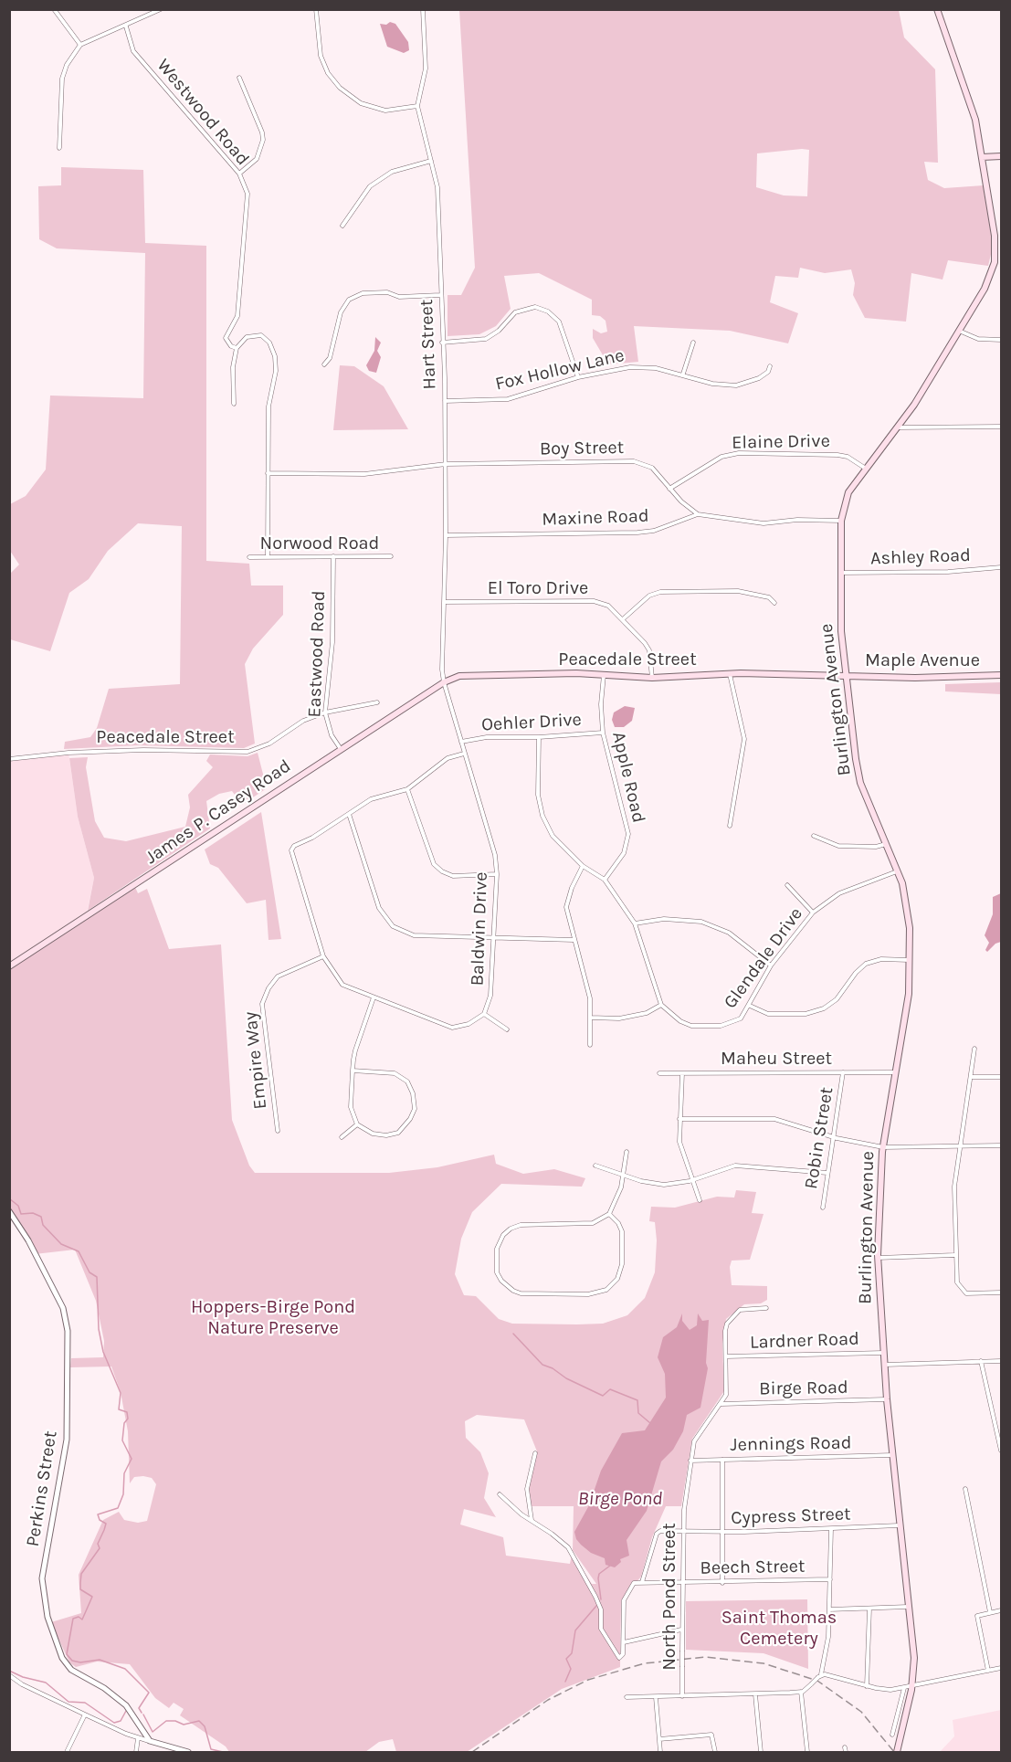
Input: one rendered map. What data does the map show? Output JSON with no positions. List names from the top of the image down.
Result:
{
  "streets": {
    "main road": [
      "Peacedale Street",
      "Maple Avenue",
      "Burlington Avenue",
      "James P. Casey Road"
    ],
    "street": [
      "Westwood Road",
      "Hart Street",
      "Fox Hollow Lane",
      "Elaine Drive",
      "Boy Street",
      "Maxine Road",
      "Norwood Road",
      "Ashley Road",
      "El Toro Drive",
      "Eastwood Road",
      "Oehler Drive",
      "Apple Road",
      "Baldwin Drive",
      "Glendale Drive",
      "Maheu Street",
      "Empire Way",
      "Robin Street",
      "Lardner Road",
      "Birge Road",
      "Jennings Road",
      "Perkins Street",
      "Cypress Street",
      "Beech Street",
      "North Pond Street"
    ]
  },
  "crossings": [
    ["Hart Street", "Fox Hollow Lane"],
    ["Hart Street", "Boy Street"],
    ["Hart Street", "Maxine Road"],
    ["Hart Street", "El Toro Drive"],
    ["Hart Street", "Peacedale Street"],
    ["Hart Street", "James P. Casey Road"],
    ["Hart Street", "Baldwin Drive"],
    ["Elaine Drive", "Boy Street"],
    ["Elaine Drive", "Burlington Avenue"],
    ["Boy Street", "Maxine Road"],
    ["Maxine Road", "Burlington Avenue"],
    ["Norwood Road", "Eastwood Road"],
    ["Ashley Road", "Burlington Avenue"],
    ["El Toro Drive", "Peacedale Street"],
    ["Eastwood Road", "Peacedale Street"],
    ["Eastwood Road", "James P. Casey Road"],
    ["Peacedale Street", "Maple Avenue"],
    ["Peacedale Street", "Burlington Avenue"],
    ["Peacedale Street", "Apple Road"],
    ["Peacedale Street", "James P. Casey Road"],
    ["Peacedale Street", "Baldwin Drive"],
    ["Maple Avenue", "Burlington Avenue"],
    ["Burlington Avenue", "Glendale Drive"],
    ["Burlington Avenue", "Maheu Street"],
    ["Burlington Avenue", "Lardner Road"],
    ["Burlington Avenue", "Birge Road"],
    ["Burlington Avenue", "Jennings Road"],
    ["Burlington Avenue", "Cypress Street"],
    ["Oehler Drive", "Apple Road"],
    ["Oehler Drive", "Baldwin Drive"],
    ["James P. Casey Road", "Baldwin Drive"],
    ["Maheu Street", "Robin Street"],
    ["Lardner Road", "North Pond Street"],
    ["Birge Road", "North Pond Street"],
    ["Jennings Road", "North Pond Street"],
    ["Cypress Street", "Beech Street"],
    ["Cypress Street", "North Pond Street"],
    ["Beech Street", "North Pond Street"]
  ],
  "water": ["Birge Pond"],
  "parks": ["Hoppers-Birge Pond Nature Preserve", "Saint Thomas Cemetery"]
}
